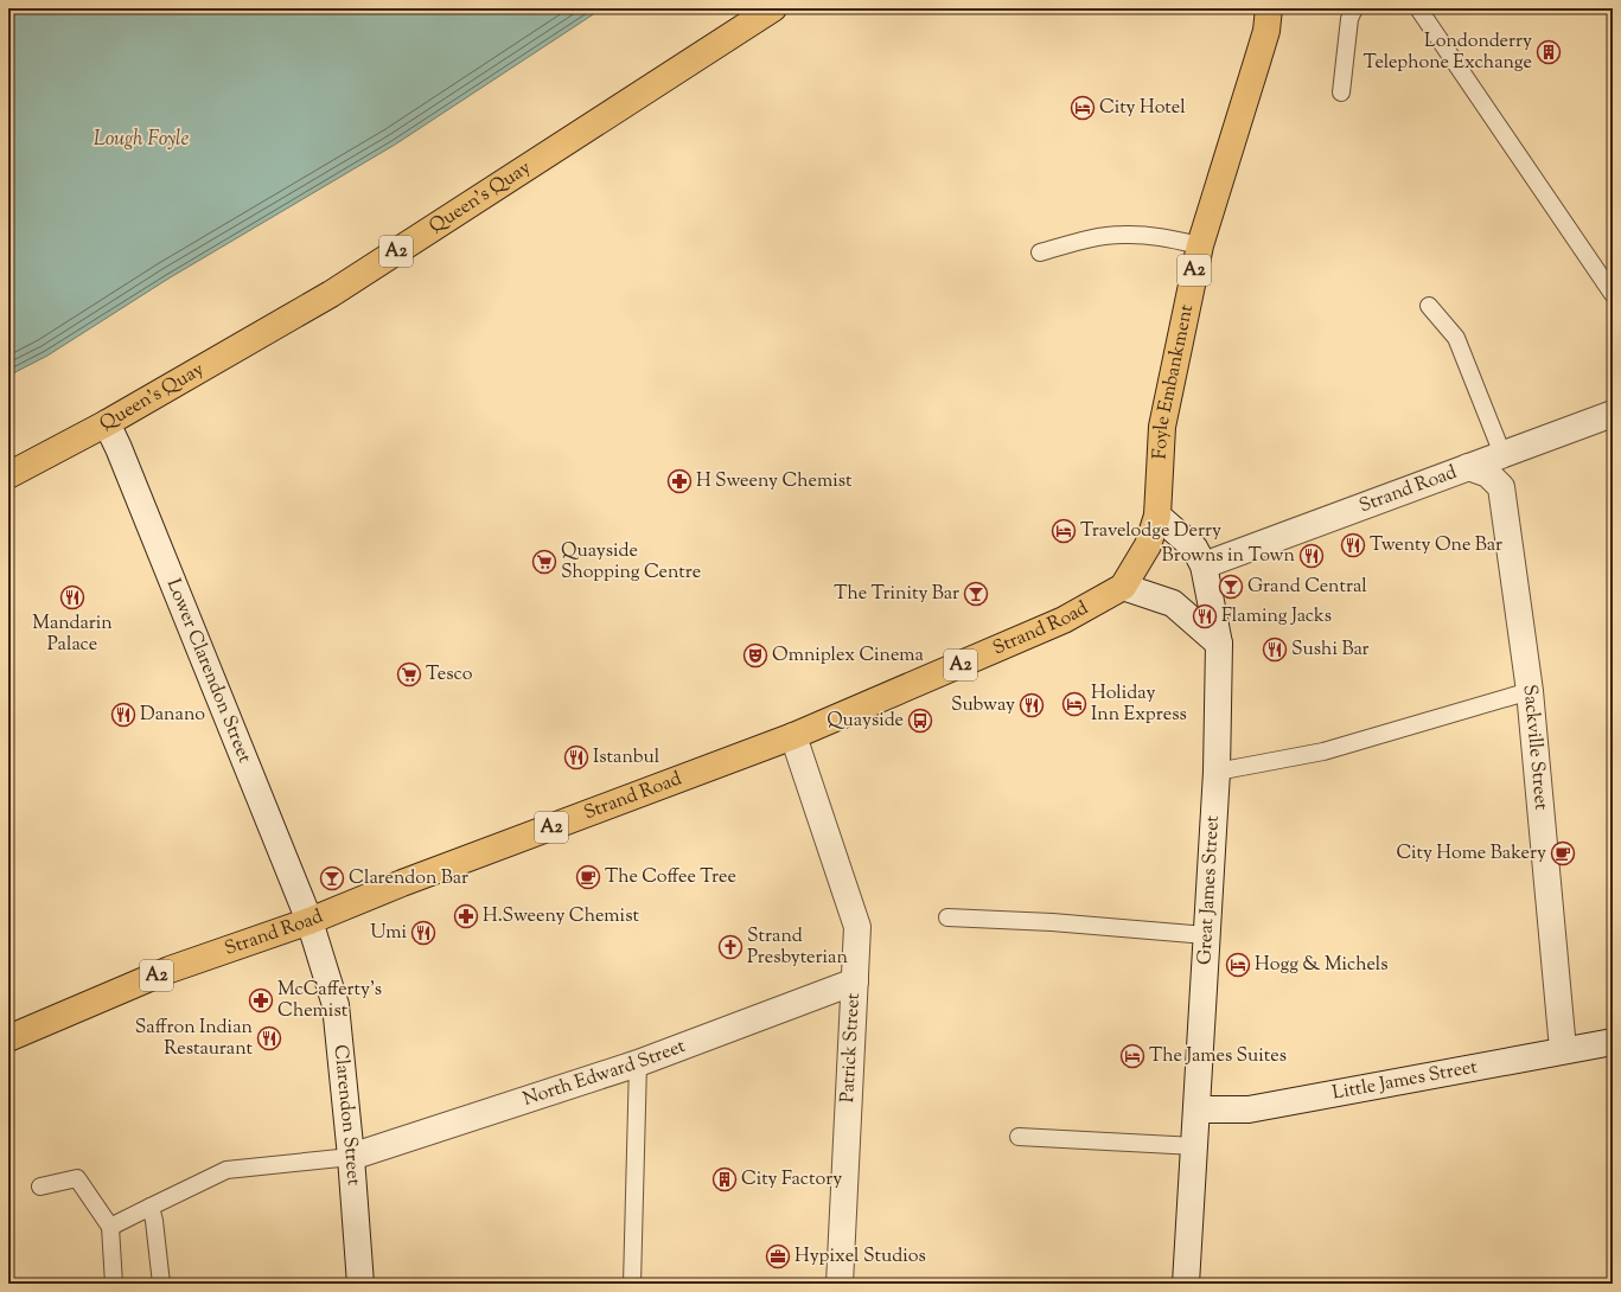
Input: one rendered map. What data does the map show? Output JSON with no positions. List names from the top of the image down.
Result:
{
  "streets": {
    "main road": [
      "Queen's Quay",
      "A2",
      "Foyle Embankment",
      "Strand Road",
      "Lower Clarendon Street",
      "Sackville Street",
      "Great James Street",
      "Patrick Street",
      "North Edward Street",
      "Little James Street",
      "Clarendon Street"
    ]
  },
  "crossings": [
    ["Queen's Quay", "Lower Clarendon Street"],
    ["Foyle Embankment", "Strand Road"],
    ["Foyle Embankment", "Great James Street"],
    ["Strand Road", "Lower Clarendon Street"],
    ["Strand Road", "Sackville Street"],
    ["Strand Road", "Great James Street"],
    ["Strand Road", "Patrick Street"],
    ["Strand Road", "Clarendon Street"],
    ["Lower Clarendon Street", "Clarendon Street"],
    ["Sackville Street", "Little James Street"],
    ["Great James Street", "Little James Street"],
    ["Patrick Street", "North Edward Street"],
    ["North Edward Street", "Clarendon Street"]
  ],
  "water": ["Lough Foyle"],
  "places": {
    "building": ["Londonderry Telephone Exchange", "City Factory"],
    "hotel": [
      "City Hotel",
      "Travelodge Derry",
      "Holiday Inn Express",
      "Hogg & Michels",
      "The James Suites"
    ],
    "pharmacy": ["H Sweeny Chemist", "H.Sweeny Chemist", "McCafferty's Chemist"],
    "restaurant": [
      "Twenty One Bar",
      "Browns in Town",
      "Mandarin Palace",
      "Flaming Jacks",
      "Sushi Bar",
      "Subway",
      "Danano",
      "Istanbul",
      "Umi",
      "Saffron Indian Restaurant"
    ],
    "supermarket": ["Quayside Shopping Centre", "Tesco"],
    "bar": ["Grand Central", "The Trinity Bar", "Clarendon Bar"],
    "theatre": ["Omniplex Cinema"],
    "bus stop": ["Quayside"],
    "cafe": ["City Home Bakery", "The Coffee Tree"],
    "church": ["Strand Presbyterian"],
    "office": ["Hypixel Studios"]
  }
}
